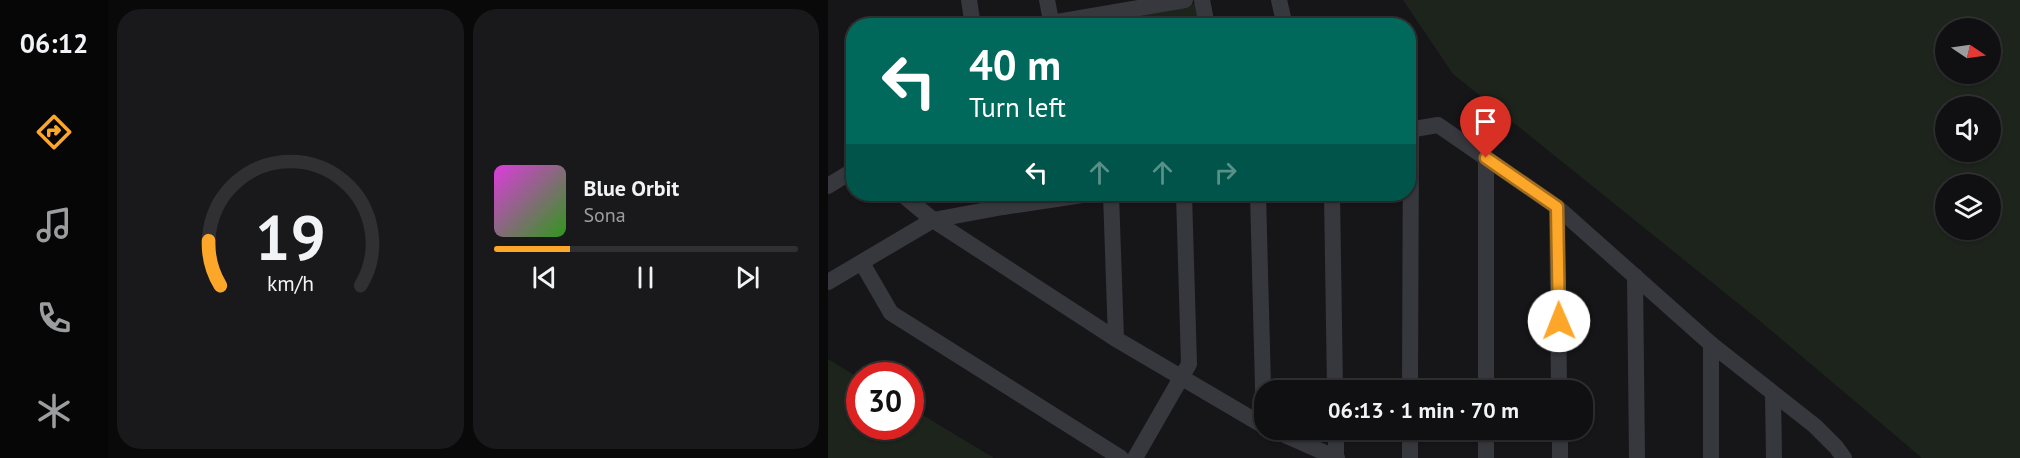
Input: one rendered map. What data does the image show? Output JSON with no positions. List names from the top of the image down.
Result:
{
  "north": "right",
  "page": {
    "tabs": "06:12",
    "turn": ["40 m", "Turn left"],
    "song": ["Blue Orbit", "Sona"],
    "limit": "30",
    "trip": "06:13 · 1 min · 70 m",
    "gauge": ["19", "km/h"]
  }
}
